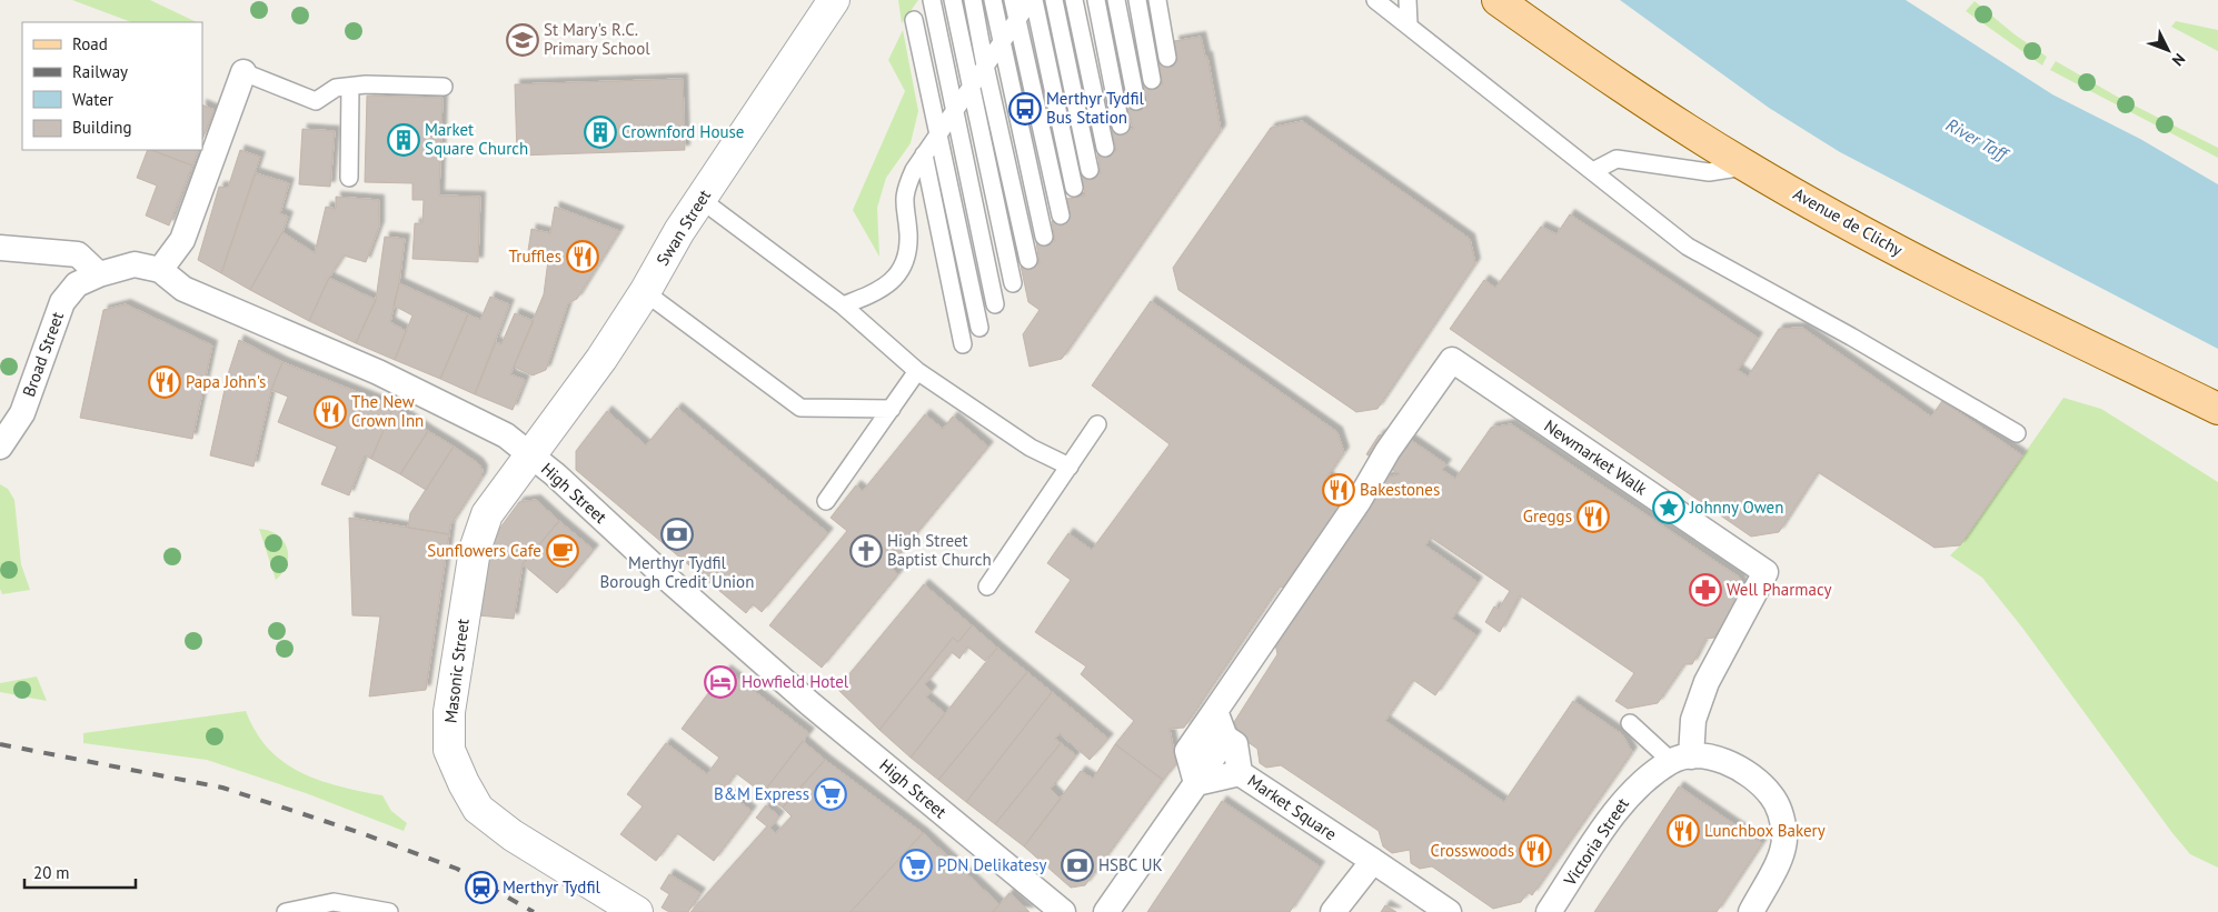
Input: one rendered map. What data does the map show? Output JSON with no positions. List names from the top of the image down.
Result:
{
  "streets": {
    "main road": ["Avenue de Clichy"],
    "street": [
      "Swan Street",
      "Broad Street",
      "Newmarket Walk",
      "High Street",
      "Masonic Street",
      "Market Square",
      "Victoria Street"
    ]
  },
  "crossings": [
    ["Swan Street", "High Street"],
    ["Swan Street", "Masonic Street"],
    ["Broad Street", "High Street"],
    ["Newmarket Walk", "Victoria Street"],
    ["High Street", "Masonic Street"]
  ],
  "water": ["River Taff"],
  "places": {
    "school or university": ["St Mary's R.C. Primary School"],
    "bus stop": ["Merthyr Tydfil Bus Station"],
    "building": ["Crownford House", "Market Square Church"],
    "restaurant": [
      "Truffles",
      "Papa John's",
      "The New Crown Inn",
      "Bakestones",
      "Greggs",
      "Lunchbox Bakery",
      "Crosswoods"
    ],
    "place": ["Johnny Owen"],
    "bank": ["Merthyr Tydfil Borough Credit Union", "HSBC UK"],
    "cafe": ["Sunflowers Cafe"],
    "church": ["High Street Baptist Church"],
    "pharmacy": ["Well Pharmacy"],
    "hotel": ["Howfield Hotel"],
    "supermarket": ["B&M Express", "PDN Delikatesy"],
    "station": ["Merthyr Tydfil"]
  },
  "legend": [
    "Road",
    "Railway",
    "Water",
    "Building"
  ],
  "scale_bar": "20 m",
  "north": "bottom right"
}
